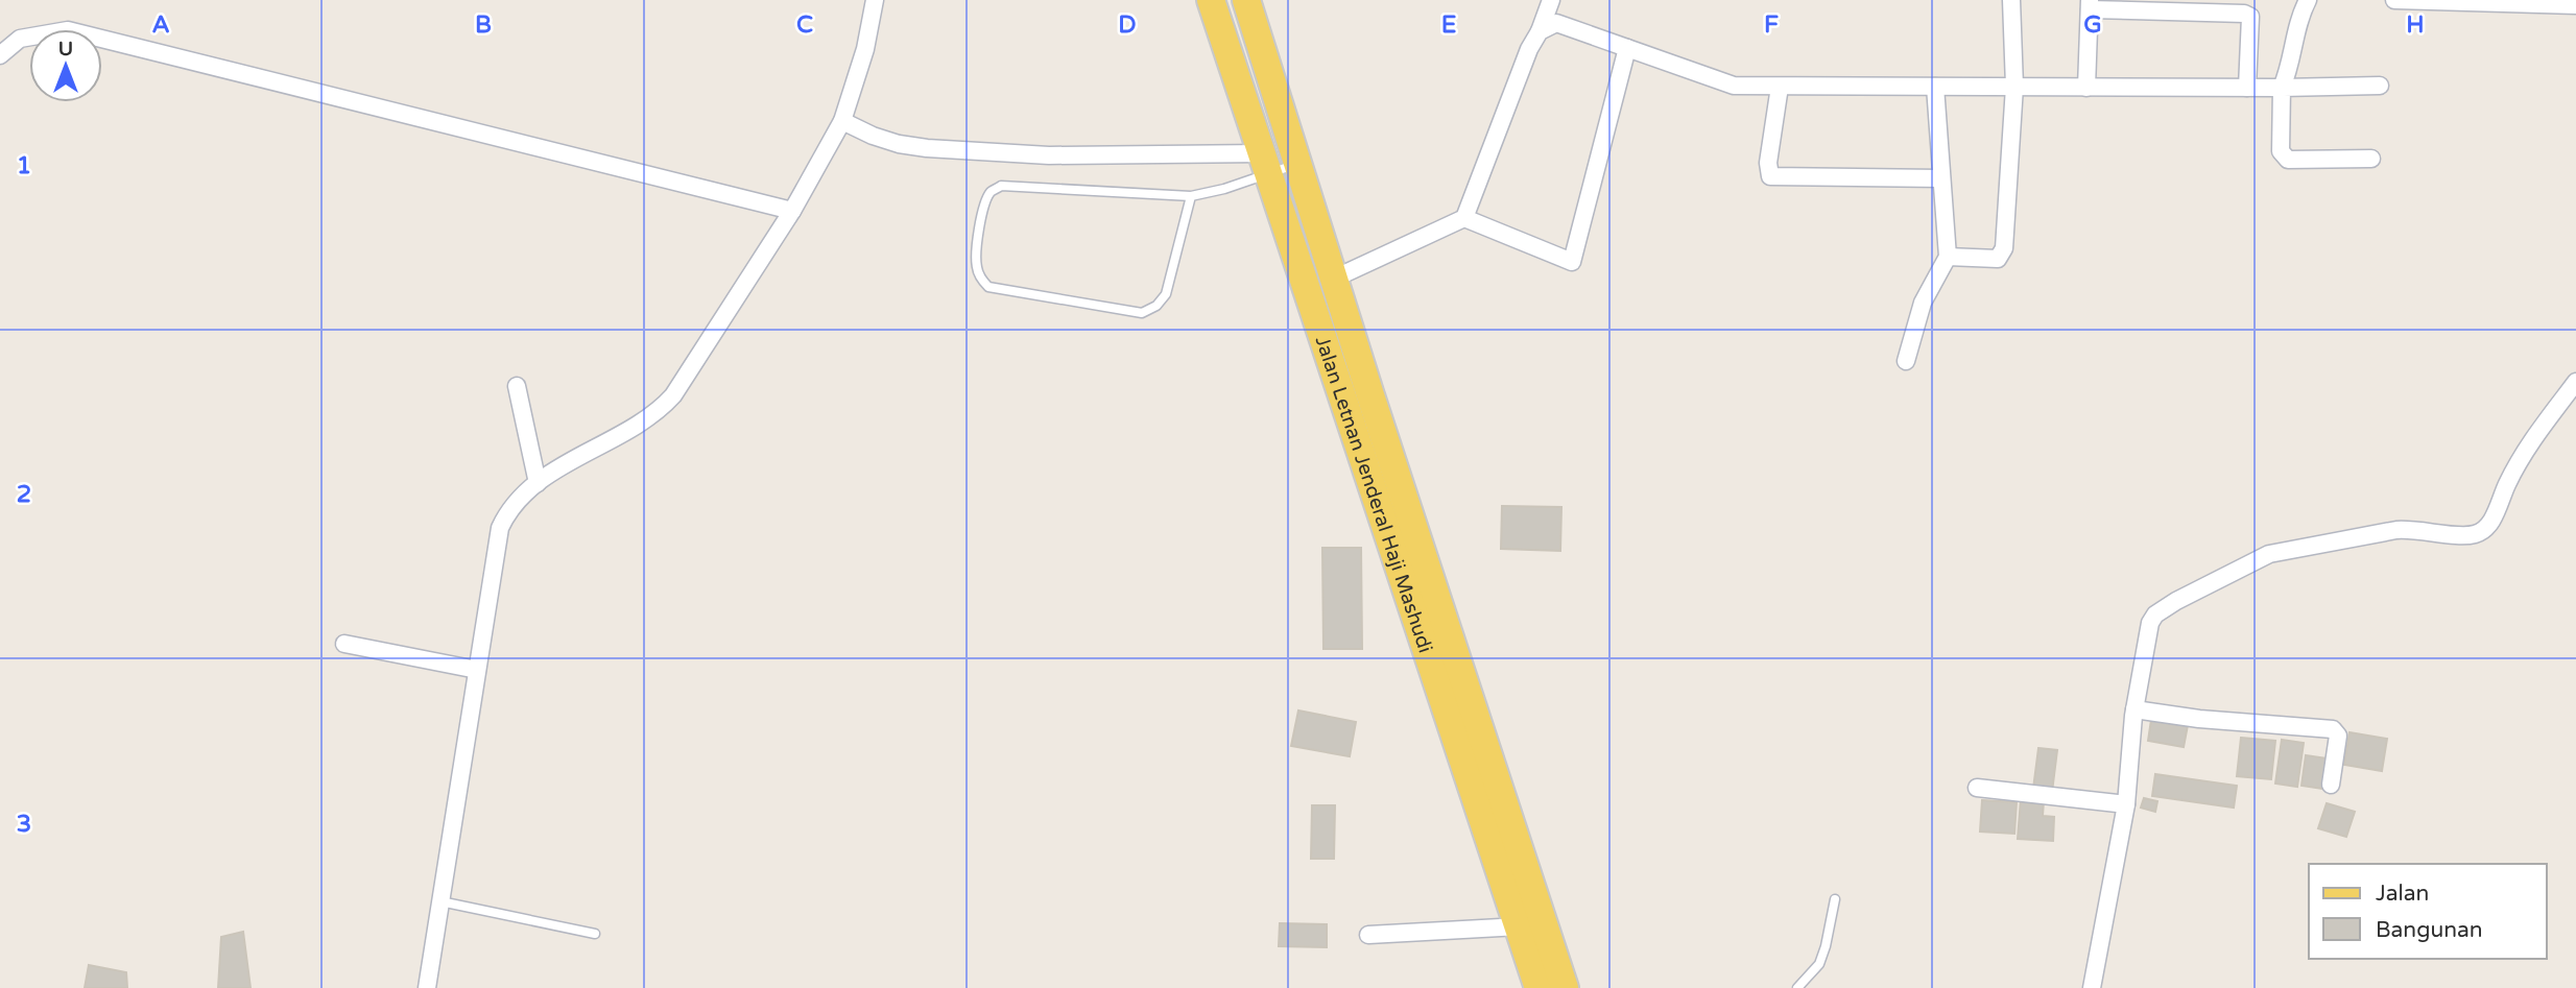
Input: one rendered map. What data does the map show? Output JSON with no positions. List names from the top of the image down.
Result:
{
  "streets": {
    "main road": ["Jalan Letnan Jenderal Haji Mashudi"]
  },
  "legend": ["Jalan", "Bangunan"],
  "north": "top",
  "grid": {
    "columns": [
      "A",
      "B",
      "C",
      "D",
      "E",
      "F",
      "G",
      "H"
    ],
    "rows": ["1", "2", "3"]
  }
}
